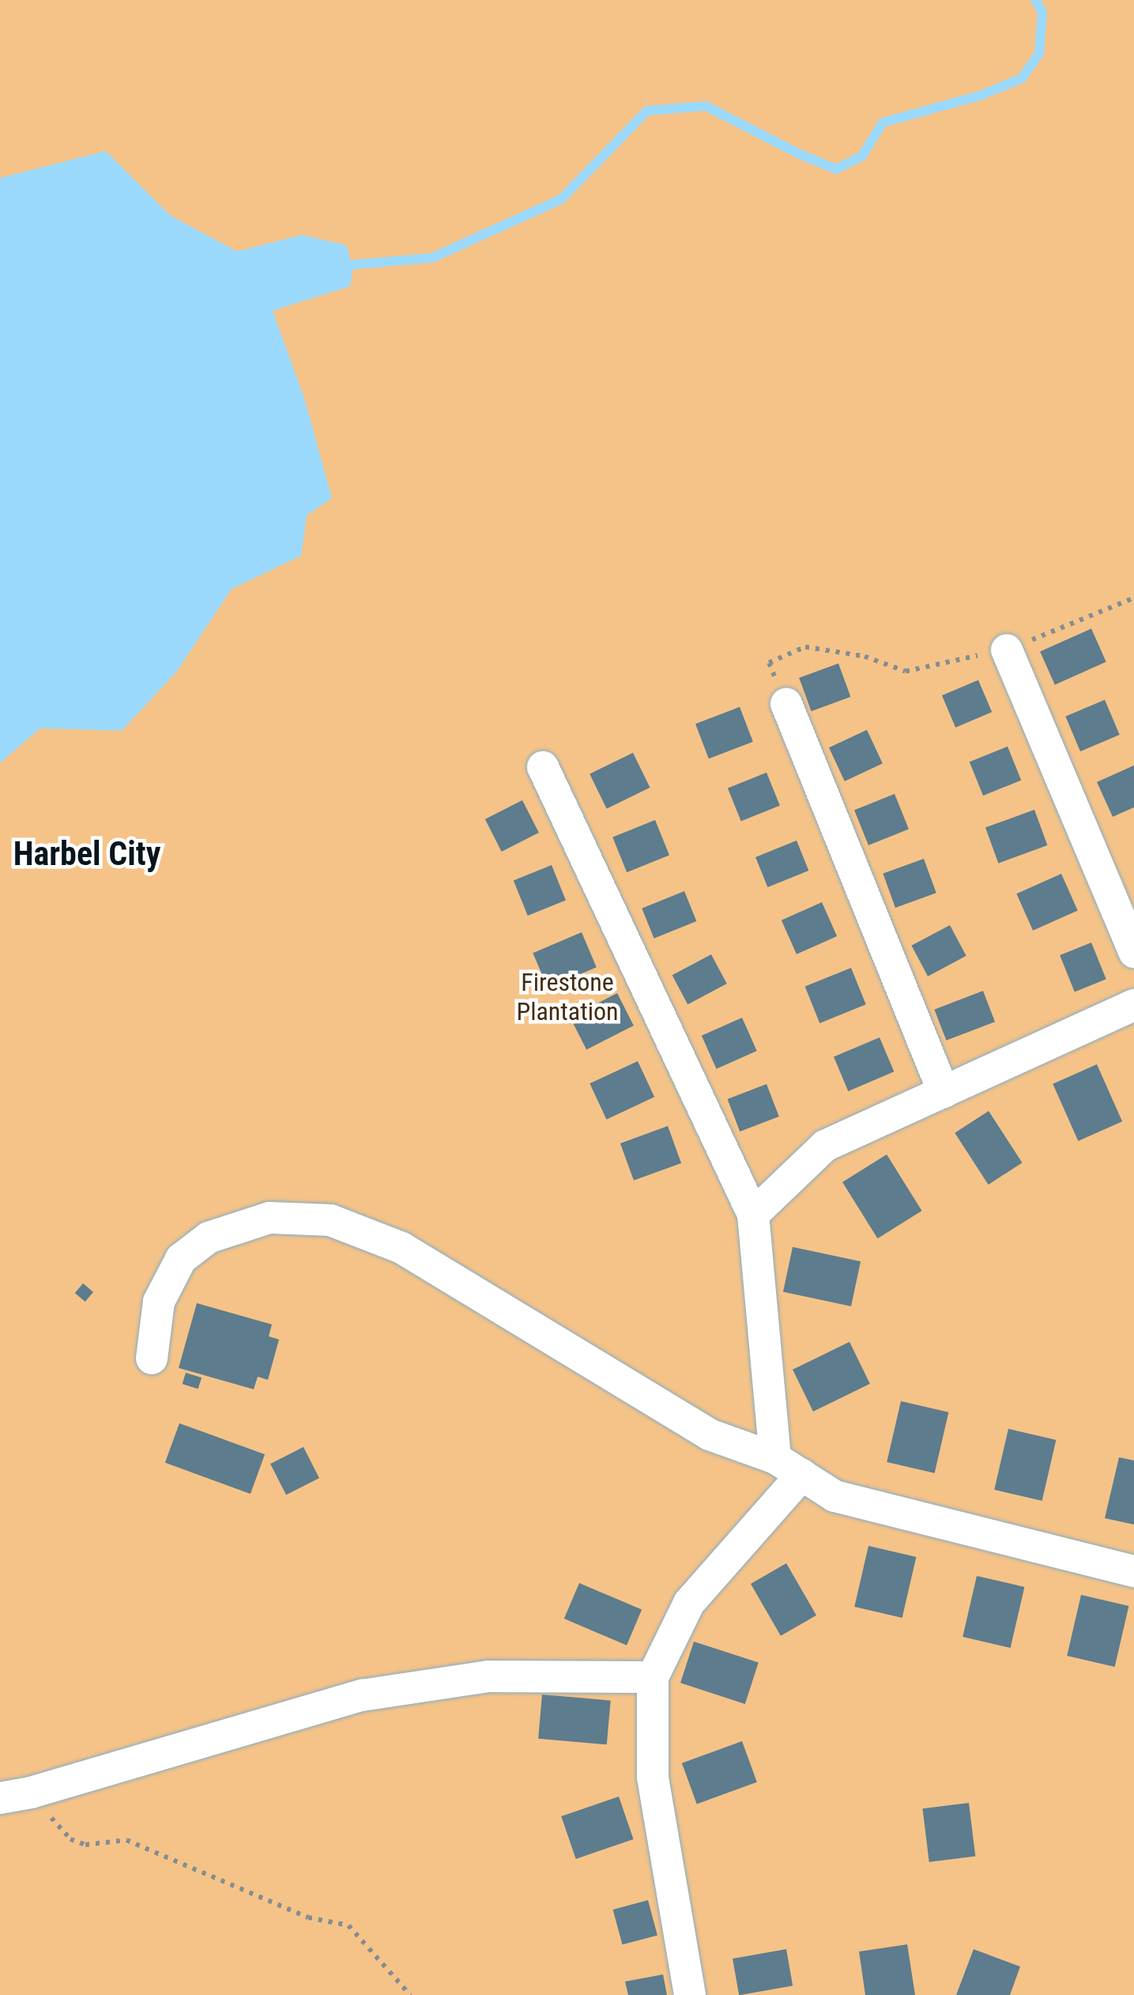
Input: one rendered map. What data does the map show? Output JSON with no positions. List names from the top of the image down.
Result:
{
  "districts": ["Harbel City"],
  "parks": ["Firestone Plantation"]
}
